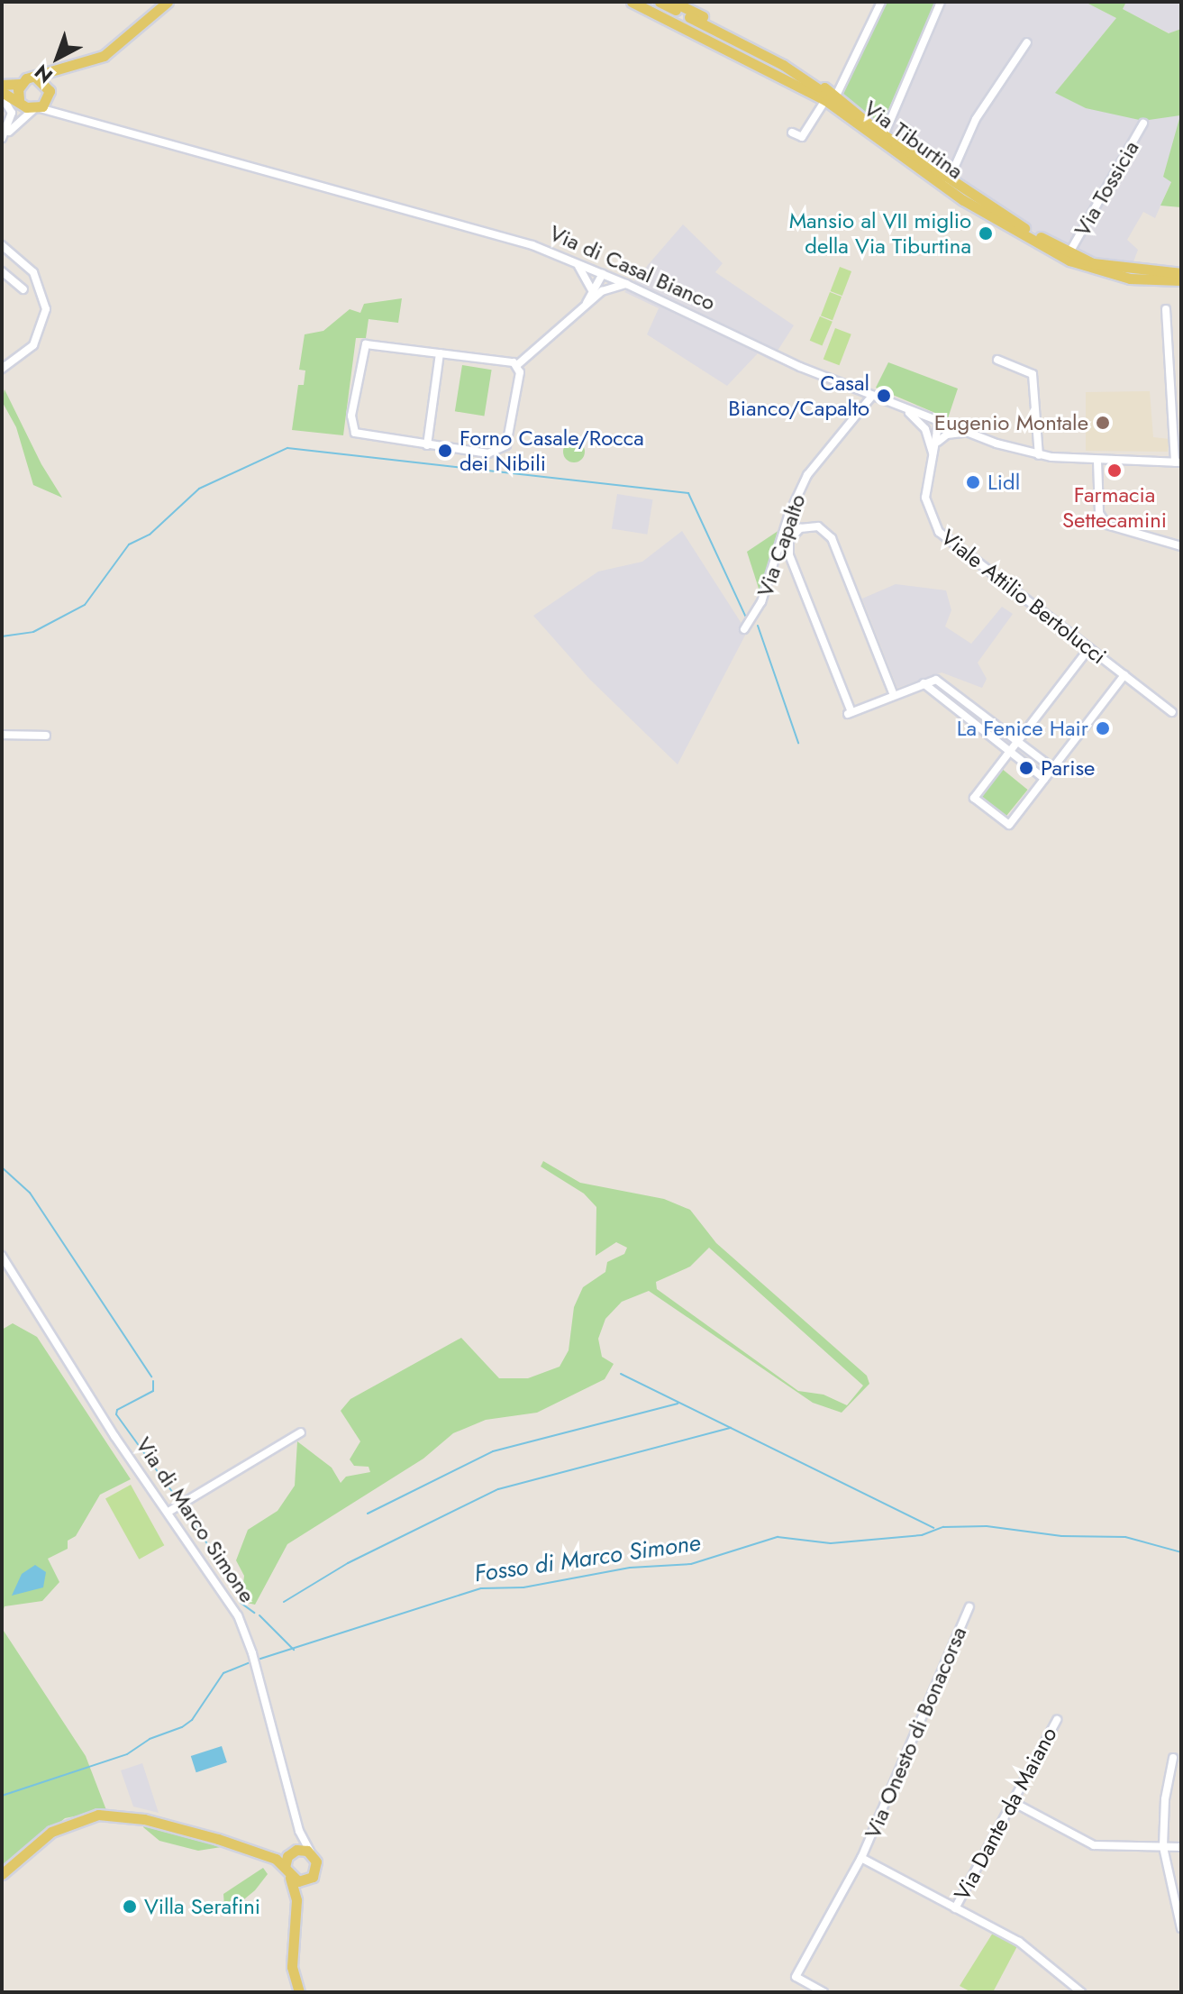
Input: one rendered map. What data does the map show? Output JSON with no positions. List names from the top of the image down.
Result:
{
  "streets": {
    "main road": ["Via Tiburtina"],
    "street": [
      "Via Tossicia",
      "Via di Casal Bianco",
      "Via Capalto",
      "Viale Attilio Bertolucci",
      "Via di Marco Simone",
      "Via Onesto di Bonacorsa",
      "Via Dante da Maiano"
    ]
  },
  "crossings": [
    ["Via Tiburtina", "Via Tossicia"],
    ["Via di Casal Bianco", "Via Capalto"]
  ],
  "water": ["Fosso di Marco Simone"],
  "places": [
    "Mansio al VII miglio della Via Tiburtina",
    "Casal Bianco/Capalto",
    "Eugenio Montale",
    "Forno Casale/Rocca dei Nibili",
    "Farmacia Settecamini",
    "Lidl",
    "La Fenice Hair",
    "Parise",
    "Villa Serafini"
  ],
  "north": "bottom left"
}
